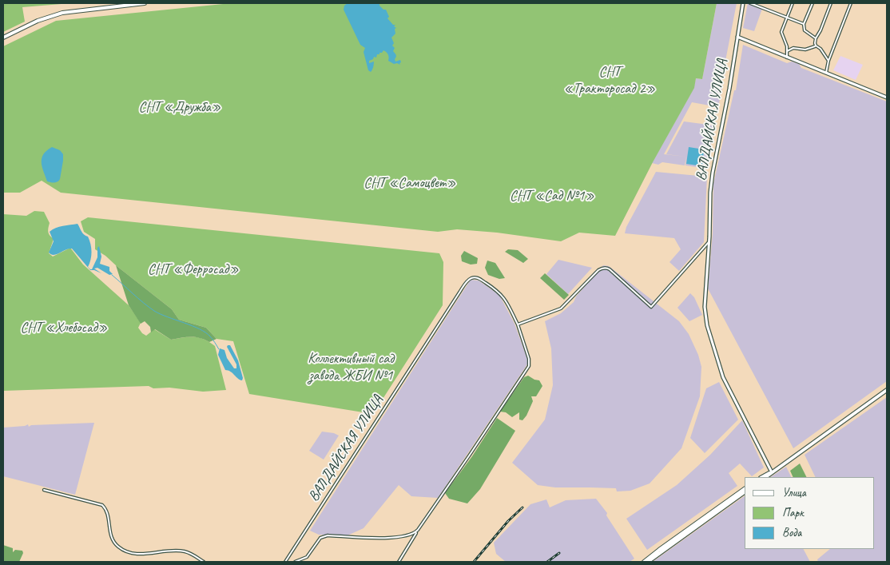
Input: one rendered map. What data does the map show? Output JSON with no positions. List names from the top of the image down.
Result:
{
  "streets": {
    "street": ["ВАЛДАЙСКАЯ УЛИЦА"]
  },
  "parks": [
    "СНТ «Тракторосад 2»",
    "СНТ «Дружба»",
    "СНТ «Самоцвет»",
    "СНТ «Сад №1»",
    "СНТ «Ферросад»",
    "СНТ «Хлебосад»",
    "Коллективный сад завода ЖБИ №1"
  ],
  "legend": ["Улица", "Парк", "Вода"]
}
